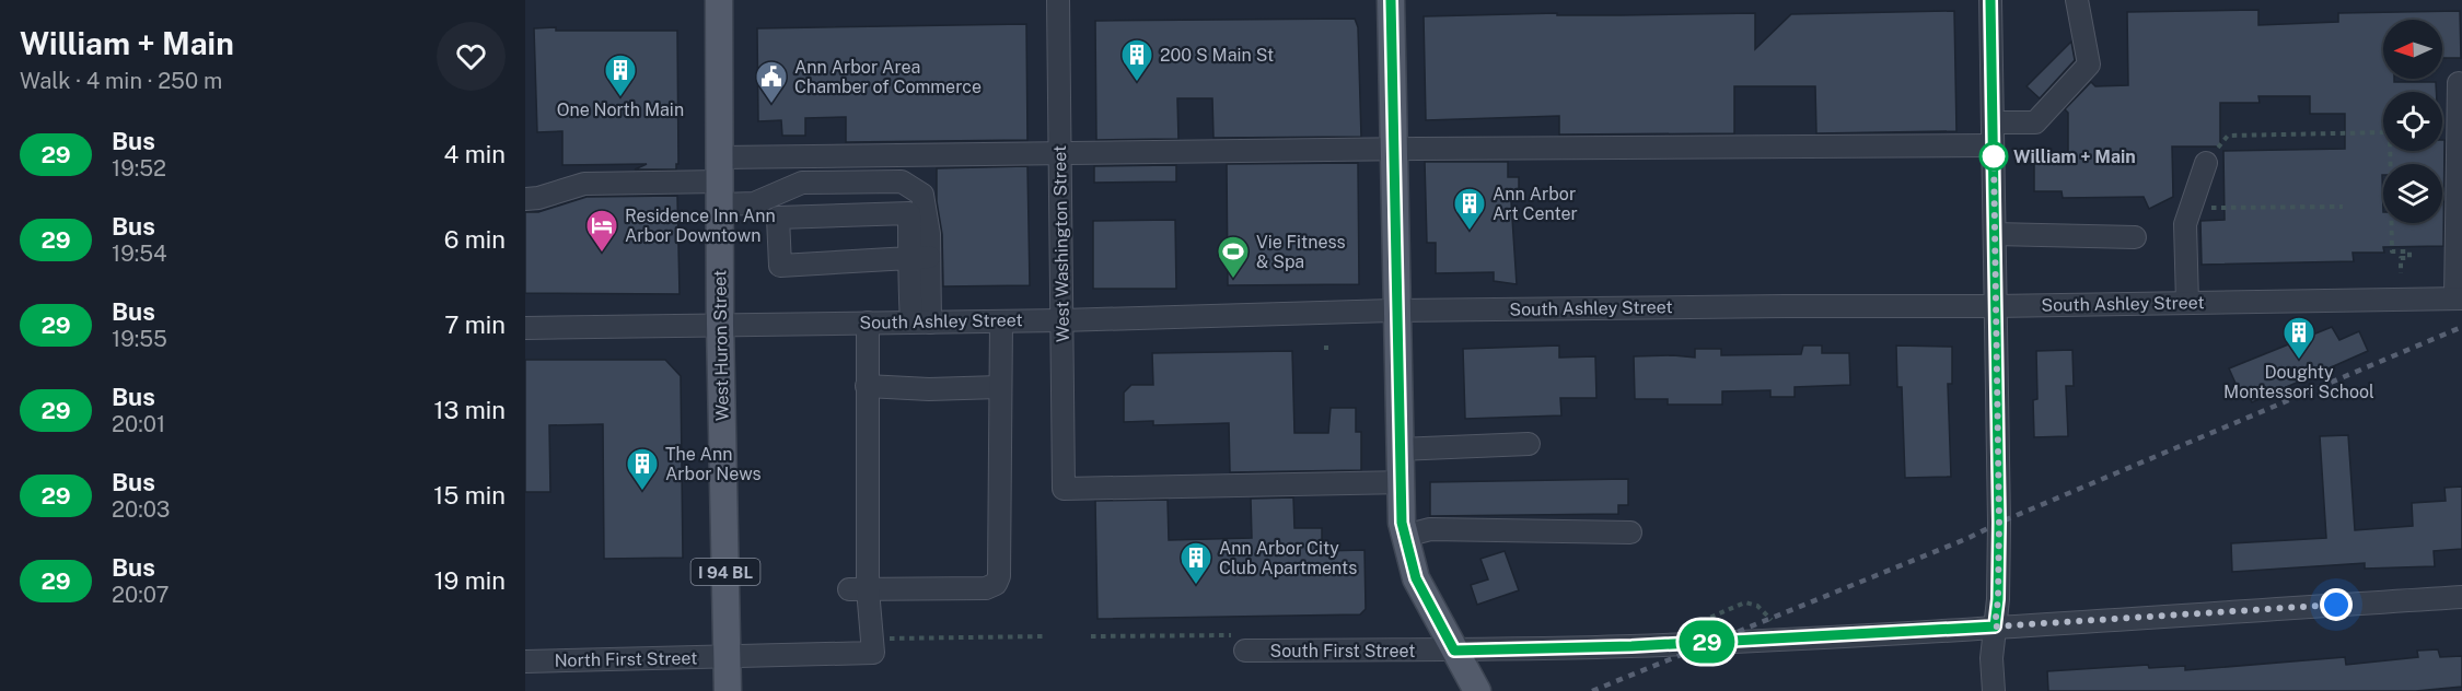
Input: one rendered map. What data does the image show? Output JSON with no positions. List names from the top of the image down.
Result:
{
  "streets": {
    "main road": ["West Huron Street", "I 94 BL"],
    "street": [
      "West Washington Street",
      "South Ashley Street",
      "South First Street",
      "North First Street"
    ]
  },
  "crossings": [
    ["West Washington Street", "South Ashley Street"],
    ["South Ashley Street", "West Huron Street"],
    ["West Huron Street", "North First Street"]
  ],
  "places": {
    "building": [
      "200 S Main St",
      "One North Main",
      "Ann Arbor Art Center",
      "Doughty Montessori School",
      "The Ann Arbor News",
      "Ann Arbor City Club Apartments"
    ],
    "public building": ["Ann Arbor Area Chamber of Commerce"],
    "other": ["William + Main"],
    "hotel": ["Residence Inn Ann Arbor Downtown"],
    "sports": ["Vie Fitness & Spa"]
  },
  "lines": ["bus line 29"],
  "north": "left",
  "page": {
    "heading": ["William + Main", "Walk · 4 min · 250 m"],
    "on_map": "29",
    "list": [
      {
        "mark": "29",
        "name": "Bus",
        "note": "19:52",
        "value": "4 min"
      },
      {
        "mark": "29",
        "name": "Bus",
        "note": "19:54",
        "value": "6 min"
      },
      {
        "mark": "29",
        "name": "Bus",
        "note": "19:55",
        "value": "7 min"
      },
      {
        "mark": "29",
        "name": "Bus",
        "note": "20:01",
        "value": "13 min"
      },
      {
        "mark": "29",
        "name": "Bus",
        "note": "20:03",
        "value": "15 min"
      },
      {
        "mark": "29",
        "name": "Bus",
        "note": "20:07",
        "value": "19 min"
      }
    ]
  }
}
